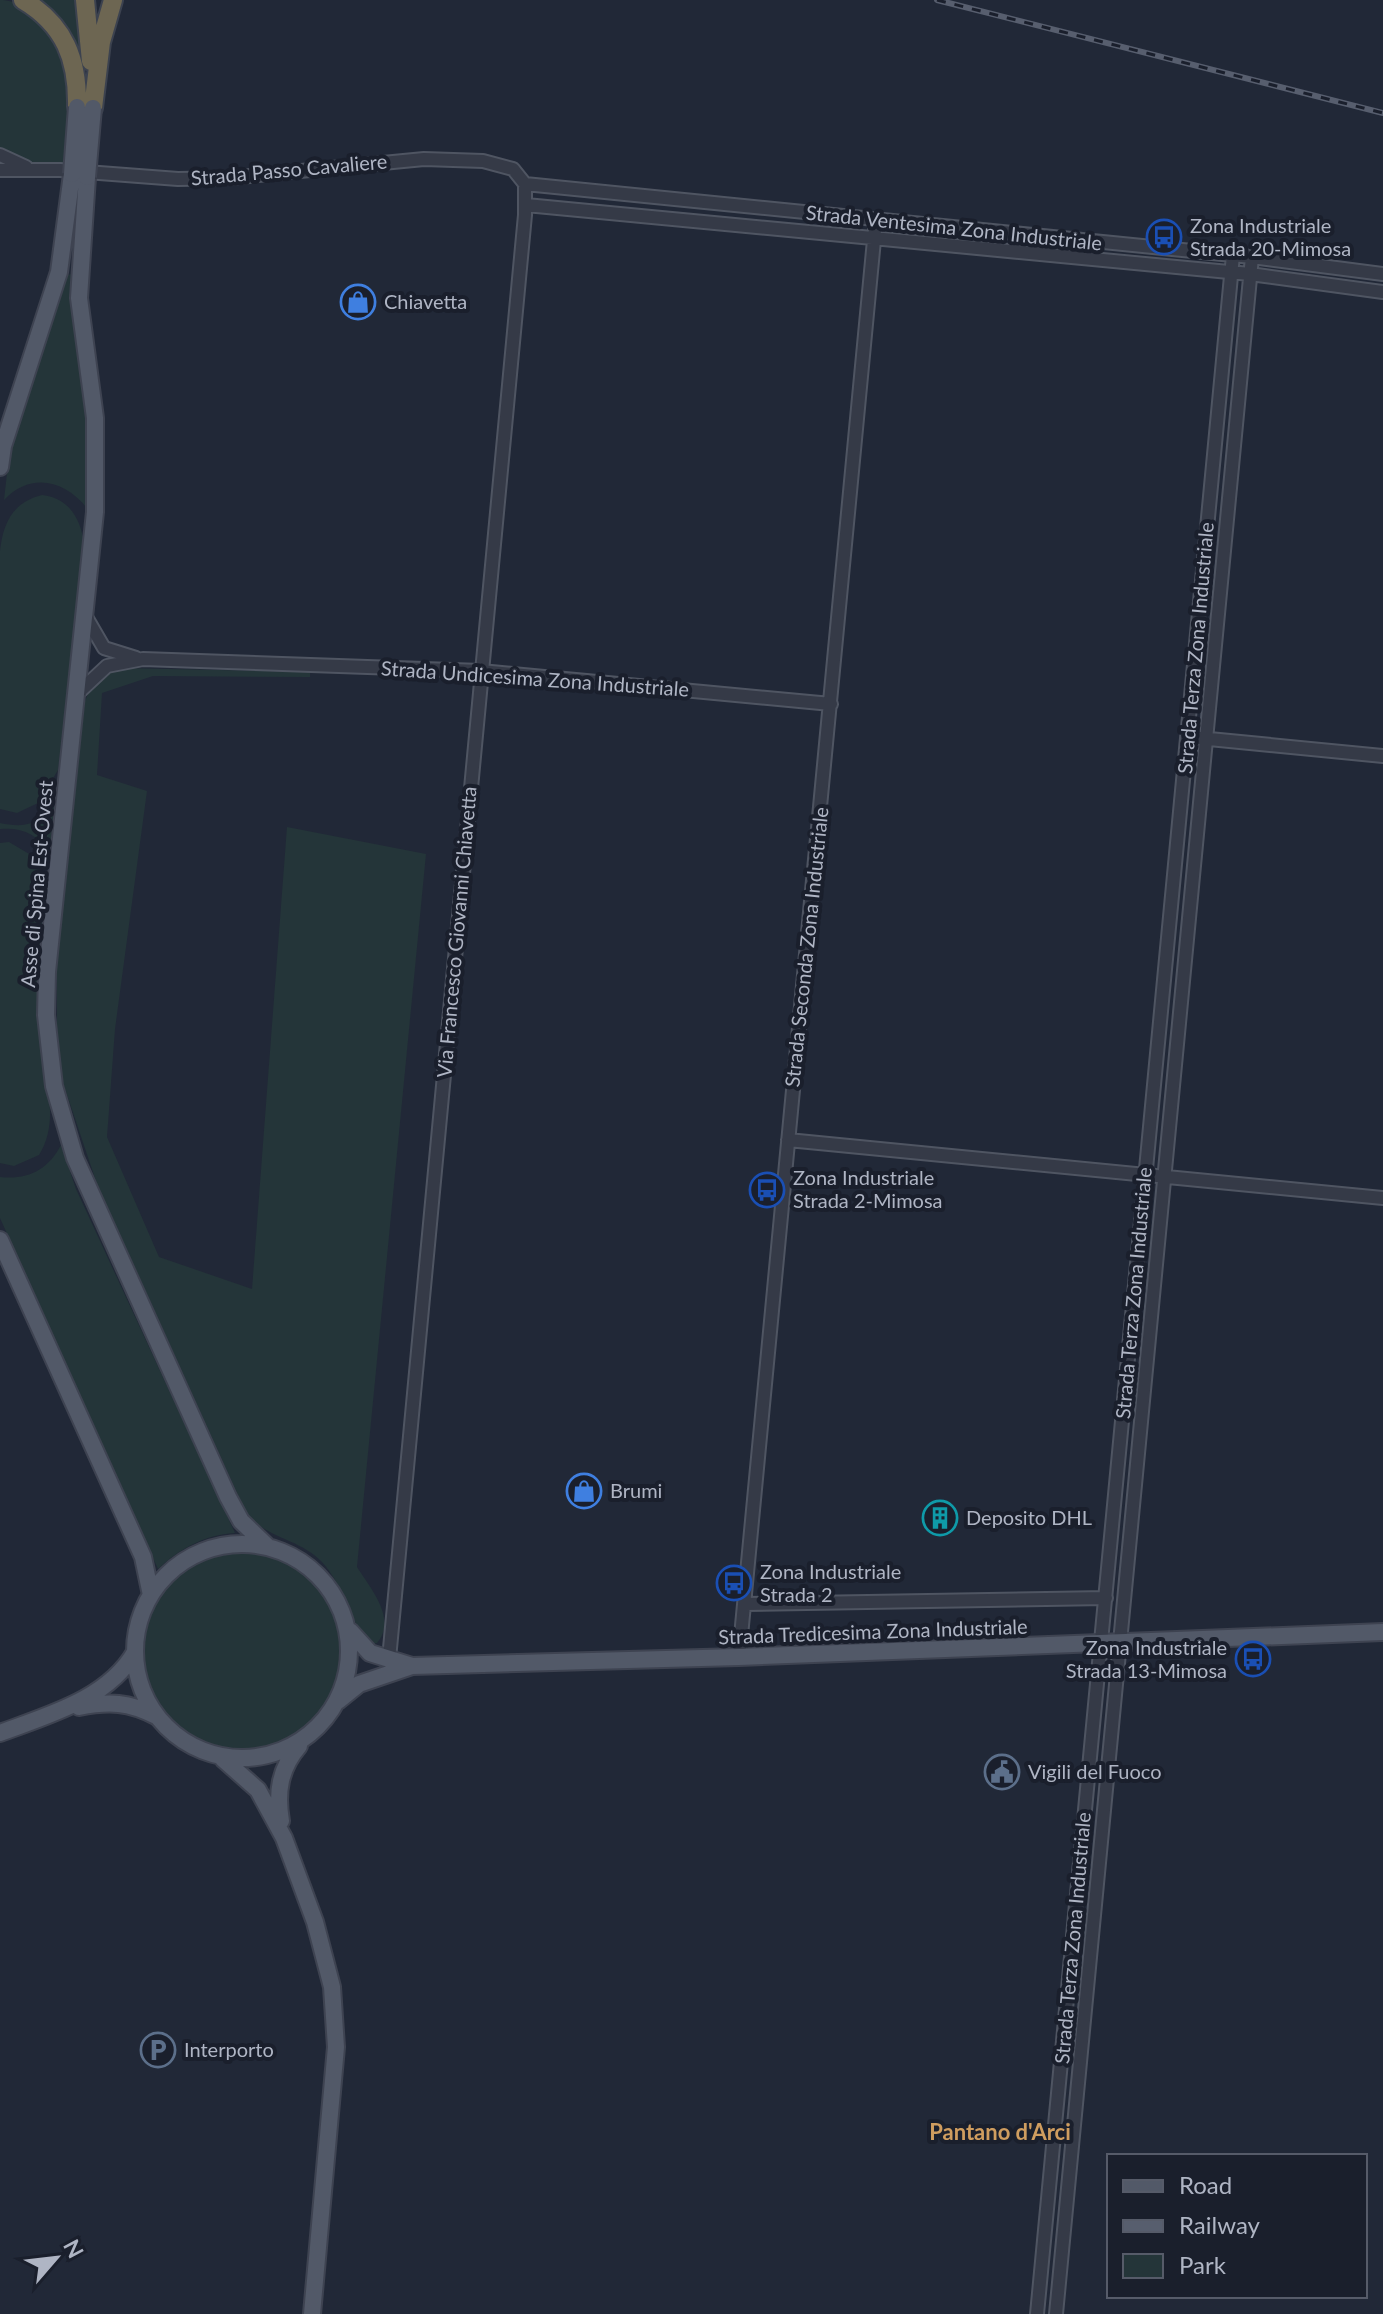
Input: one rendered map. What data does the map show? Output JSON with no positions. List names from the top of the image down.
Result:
{
  "streets": {
    "main road": ["Asse di Spina Est-Ovest", "Strada Tredicesima Zona Industriale"],
    "street": [
      "Strada Passo Cavaliere",
      "Strada Ventesima Zona Industriale",
      "Strada Terza Zona Industriale",
      "Strada Undicesima Zona Industriale",
      "Via Francesco Giovanni Chiavetta",
      "Strada Seconda Zona Industriale"
    ]
  },
  "crossings": [
    ["Strada Passo Cavaliere", "Strada Ventesima Zona Industriale"],
    ["Strada Passo Cavaliere", "Via Francesco Giovanni Chiavetta"],
    ["Strada Ventesima Zona Industriale", "Strada Terza Zona Industriale"],
    ["Strada Ventesima Zona Industriale", "Via Francesco Giovanni Chiavetta"],
    ["Strada Ventesima Zona Industriale", "Strada Seconda Zona Industriale"],
    ["Strada Terza Zona Industriale", "Strada Tredicesima Zona Industriale"],
    ["Strada Undicesima Zona Industriale", "Via Francesco Giovanni Chiavetta"],
    ["Strada Undicesima Zona Industriale", "Strada Seconda Zona Industriale"],
    ["Strada Seconda Zona Industriale", "Strada Tredicesima Zona Industriale"]
  ],
  "districts": ["Pantano d'Arci"],
  "places": {
    "bus stop": [
      "Zona Industriale Strada 20-Mimosa",
      "Zona Industriale Strada 2-Mimosa",
      "Zona Industriale Strada 2",
      "Zona Industriale Strada 13-Mimosa"
    ],
    "shop": ["Chiavetta", "Brumi"],
    "building": ["Deposito DHL"],
    "public building": ["Vigili del Fuoco"],
    "parking": ["Interporto"]
  },
  "legend": ["Road", "Railway", "Park"],
  "north": "top right"
}
